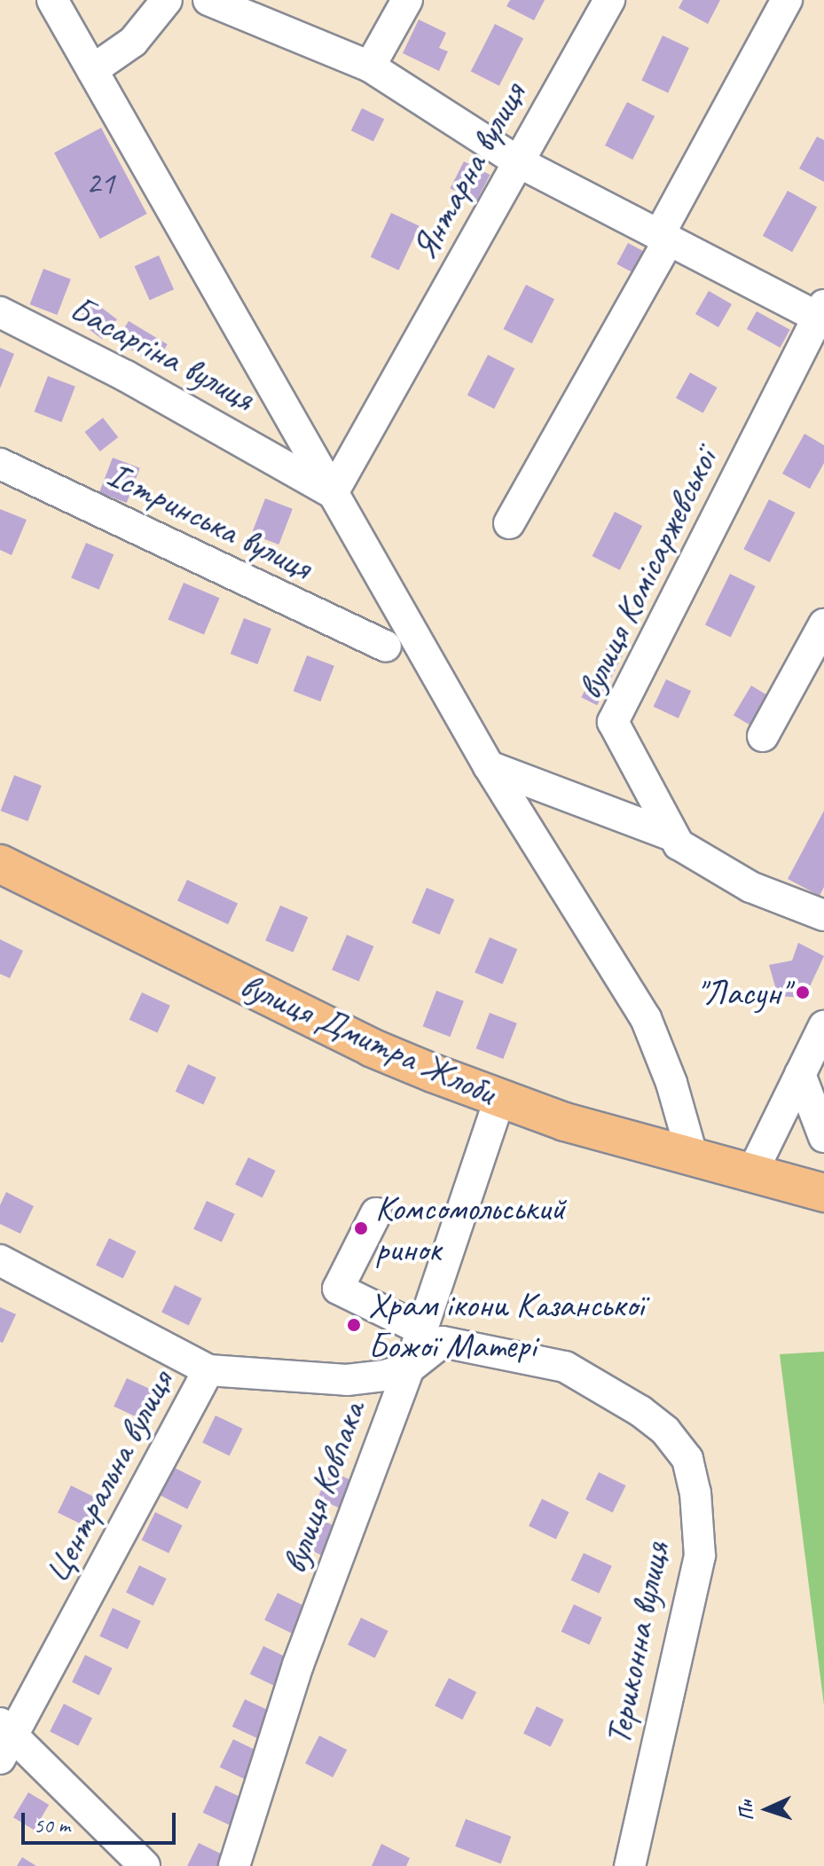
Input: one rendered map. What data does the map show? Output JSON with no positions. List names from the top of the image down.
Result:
{
  "streets": {
    "main road": ["вулиця Дмитра Жлоби"],
    "street": [
      "Янтарна вулиця",
      "Басаргіна вулиця",
      "Істринська вулиця",
      "вулиця Комісаржевської",
      "Центральна вулиця",
      "вулиця Ковпака",
      "Териконна вулиця"
    ]
  },
  "crossings": [
    ["Янтарна вулиця", "Басаргіна вулиця"],
    ["вулиця Дмитра Жлоби", "вулиця Ковпака"],
    ["Центральна вулиця", "вулиця Ковпака"],
    ["Центральна вулиця", "Териконна вулиця"],
    ["вулиця Ковпака", "Териконна вулиця"]
  ],
  "places": ["\"Ласун\"", "Комсомольський ринок", "Храм ікони Казанської Божої Матері"],
  "house_numbers": ["21"],
  "scale_bar": "50 m",
  "north": "left"
}
